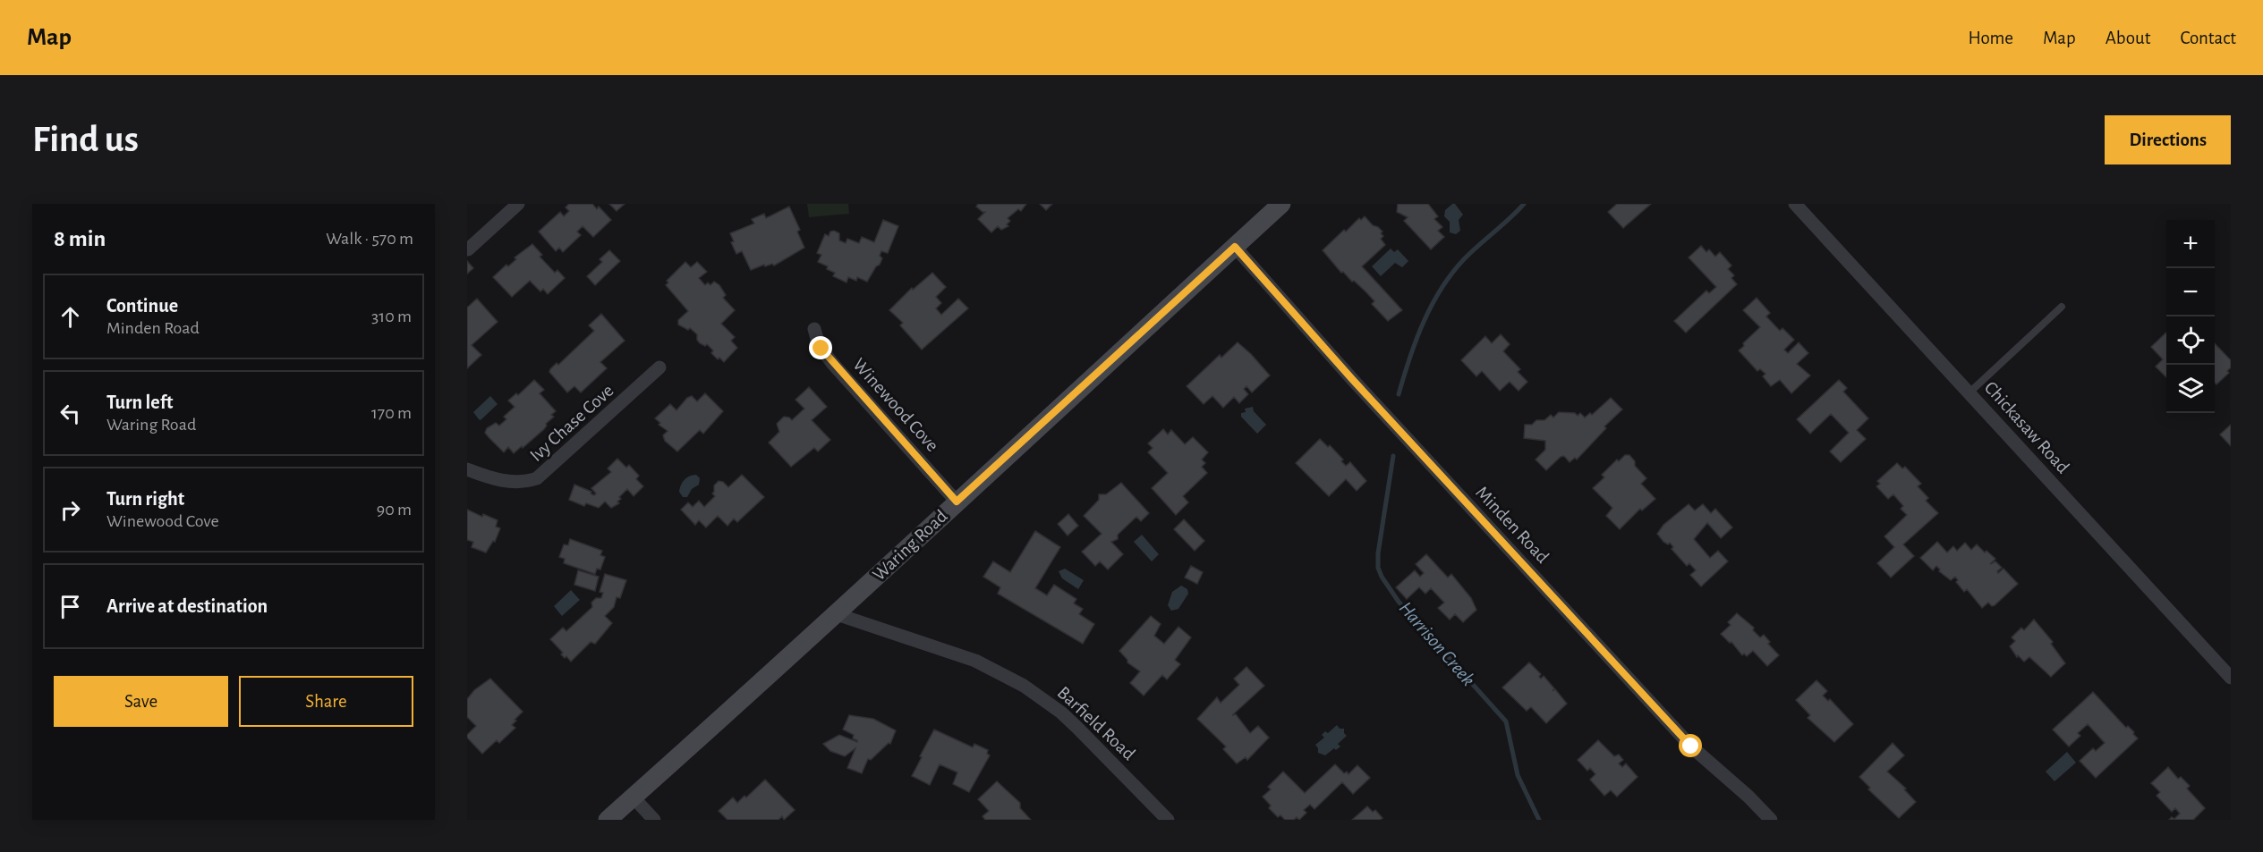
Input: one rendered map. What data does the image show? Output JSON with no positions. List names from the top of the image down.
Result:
{
  "streets": {
    "main road": ["Waring Road"],
    "street": [
      "Winewood Cove",
      "Ivy Chase Cove",
      "Chickasaw Road",
      "Minden Road",
      "Barfield Road"
    ]
  },
  "crossings": [
    ["Winewood Cove", "Waring Road"],
    ["Minden Road", "Waring Road"],
    ["Waring Road", "Barfield Road"]
  ],
  "water": ["Harrison Creek"],
  "page": {
    "header": "Map",
    "nav": [
      "Home",
      "Map",
      "About",
      "Contact"
    ],
    "buttons": [
      "Directions",
      ["Save", "Share"]
    ],
    "title": "Find us",
    "heading": ["8 min", "Walk · 570 m"],
    "map_buttons": ["+", "−"],
    "list": [
      ["Continue", "Minden Road", "310 m"],
      ["Turn left", "Waring Road", "170 m"],
      ["Turn right", "Winewood Cove", "90 m"],
      "Arrive at destination"
    ]
  }
}
